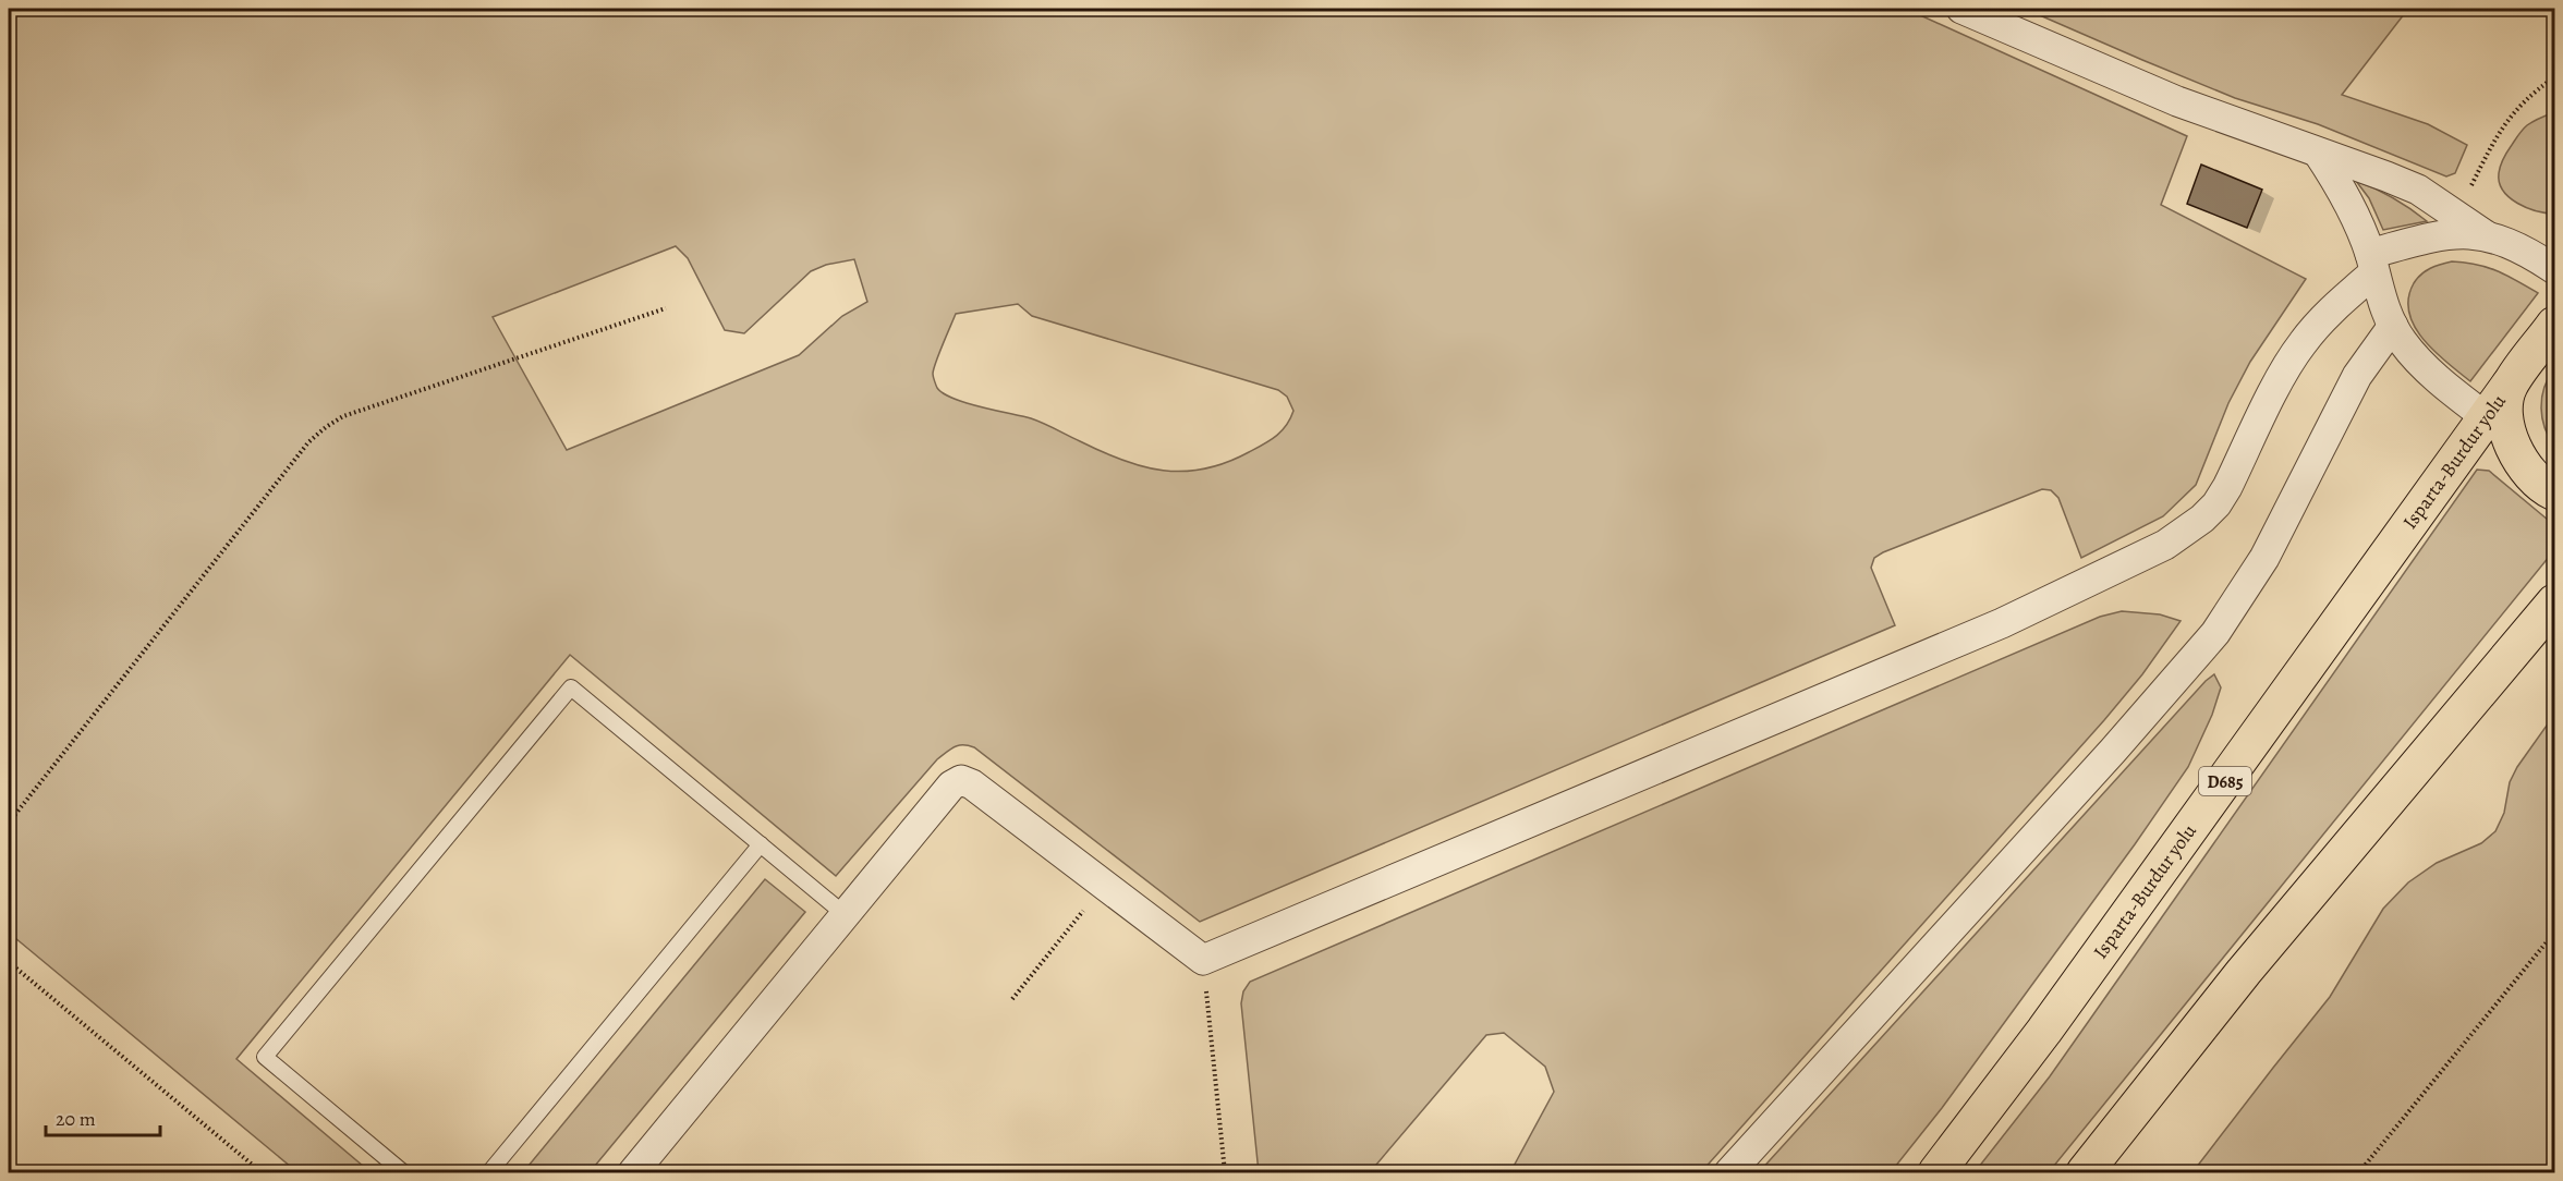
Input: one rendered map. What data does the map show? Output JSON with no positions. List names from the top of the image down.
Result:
{
  "streets": {
    "highway": ["Isparta-Burdur yolu", "D685"]
  },
  "scale_bar": "20 m"
}
